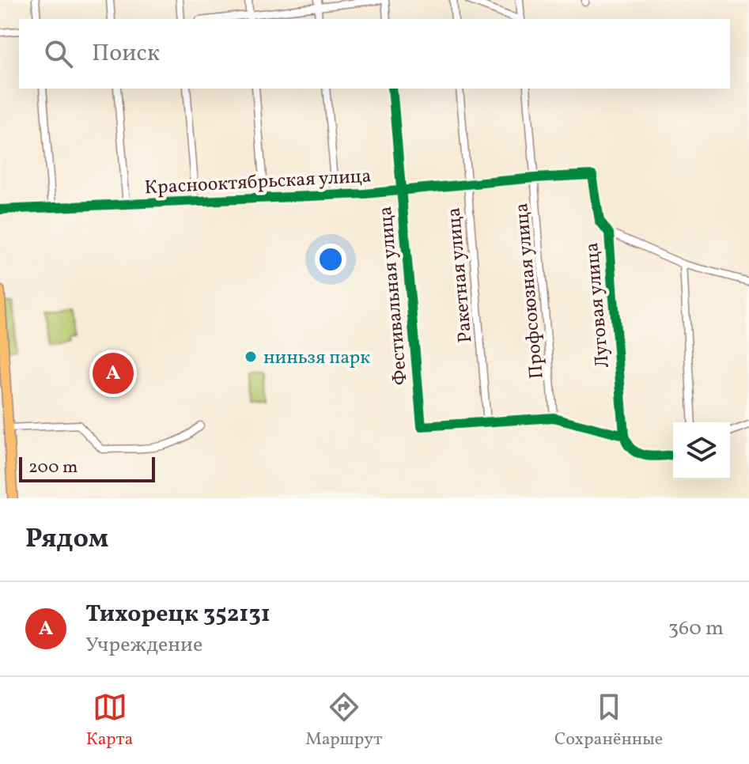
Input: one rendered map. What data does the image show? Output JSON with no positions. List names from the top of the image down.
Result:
{
  "streets": {
    "street": [
      "Краснооктябрьская улица",
      "Ракетная улица",
      "Профсоюзная улица",
      "Фестивальная улица",
      "Луговая улица"
    ]
  },
  "crossings": [
    ["Краснооктябрьская улица", "Ракетная улица"],
    ["Краснооктябрьская улица", "Профсоюзная улица"],
    ["Краснооктябрьская улица", "Фестивальная улица"],
    ["Краснооктябрьская улица", "Луговая улица"],
    ["Ракетная улица", "Фестивальная улица"]
  ],
  "places": ["ниньзя парк"],
  "scale_bar": "200 m",
  "page": {
    "search": "Поиск",
    "pins": "A",
    "scale": "200 m",
    "heading": "Рядом",
    "list": [
      {
        "mark": "A",
        "name": "Тихорецк 352131",
        "note": "Учреждение",
        "value": "360 m"
      }
    ],
    "nav": ["Карта", "Маршрут", "Сохранённые"]
  }
}
